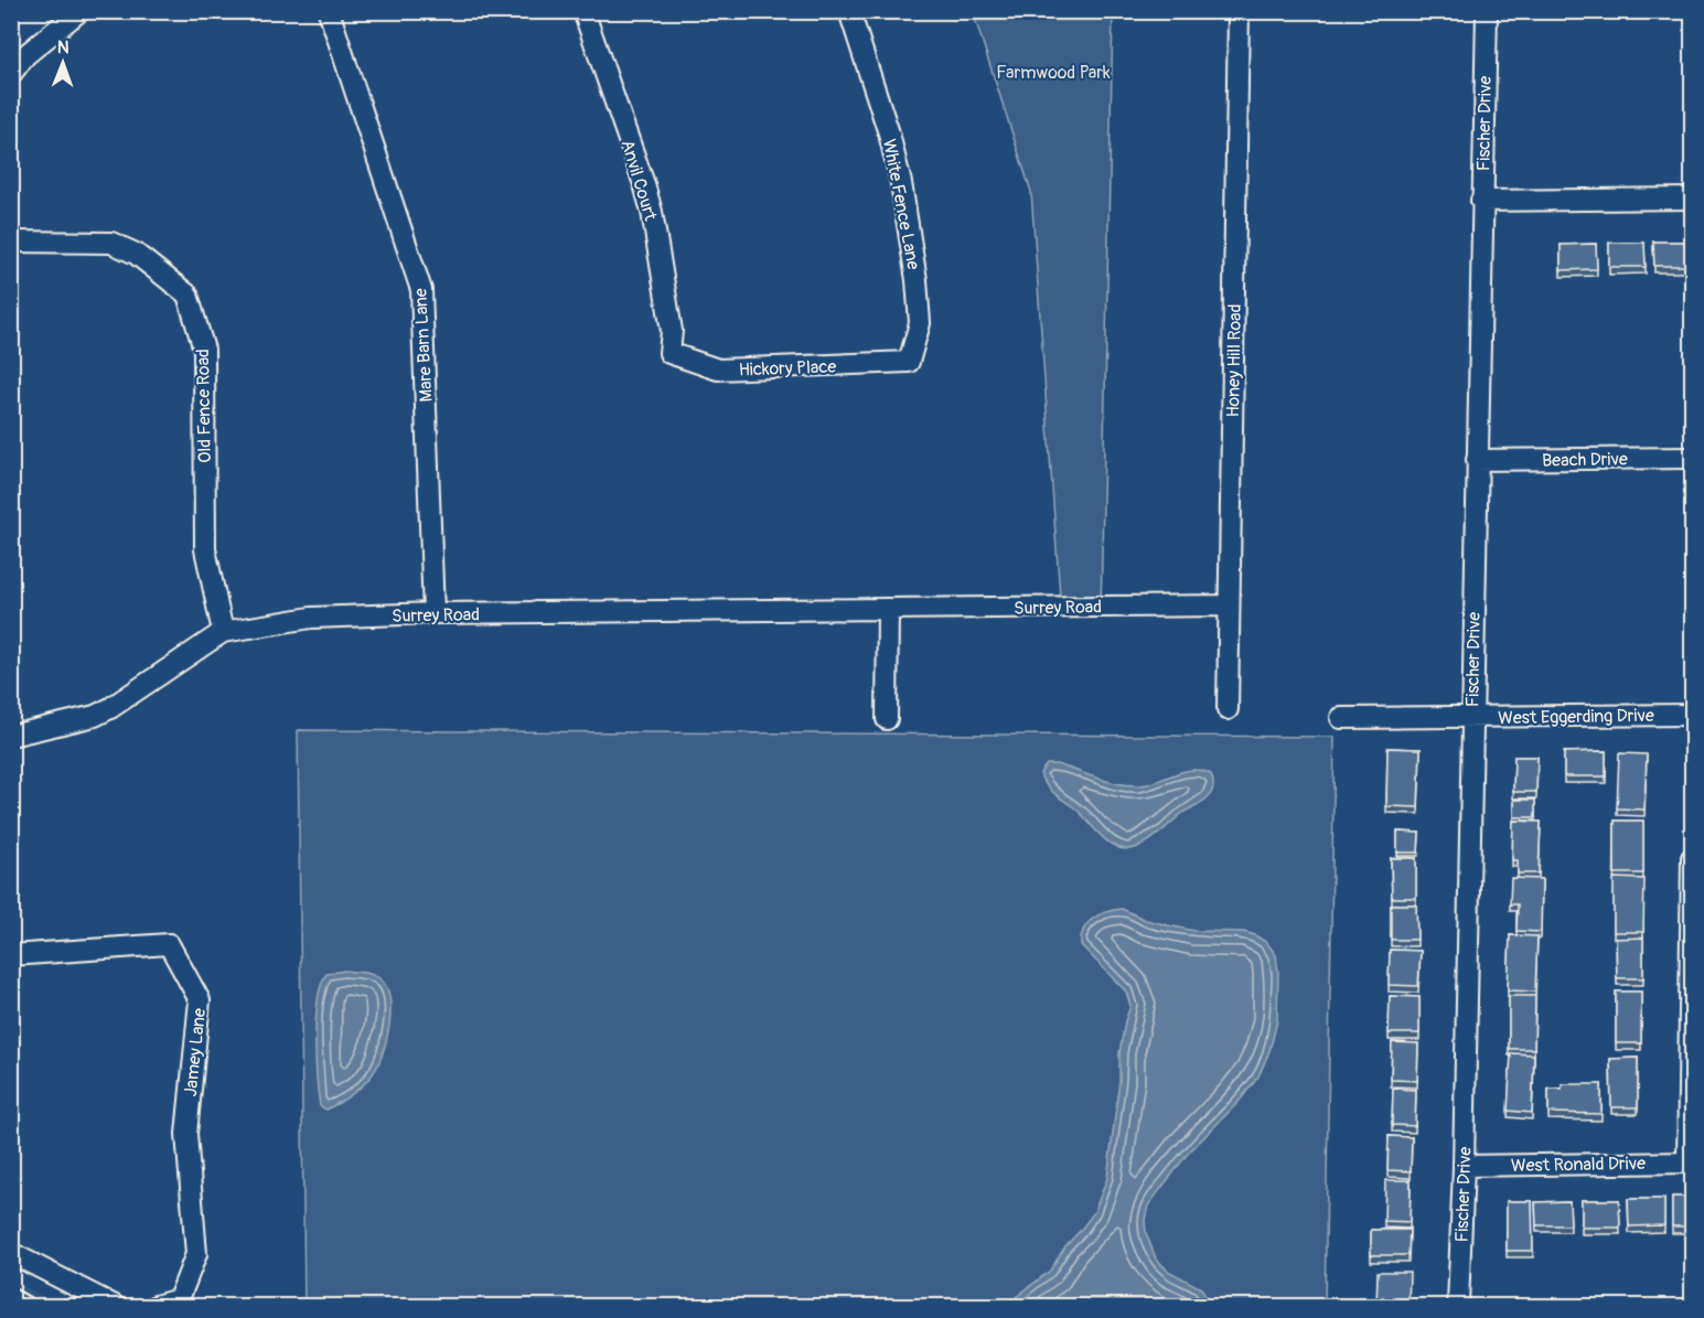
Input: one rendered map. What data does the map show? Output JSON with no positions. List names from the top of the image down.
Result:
{
  "streets": {
    "street": [
      "Fischer Drive",
      "Anvil Court",
      "White Fence Lane",
      "Mare Barn Lane",
      "Honey Hill Road",
      "Hickory Place",
      "Old Fence Road",
      "Beach Drive",
      "Surrey Road",
      "West Eggerding Drive",
      "Jamey Lane",
      "West Ronald Drive"
    ]
  },
  "crossings": [
    ["Fischer Drive", "Beach Drive"],
    ["Fischer Drive", "West Eggerding Drive"],
    ["Fischer Drive", "West Ronald Drive"],
    ["Anvil Court", "Hickory Place"],
    ["White Fence Lane", "Hickory Place"],
    ["Mare Barn Lane", "Surrey Road"],
    ["Honey Hill Road", "Surrey Road"],
    ["Old Fence Road", "Surrey Road"]
  ],
  "parks": ["Farmwood Park"],
  "north": "top"
}
